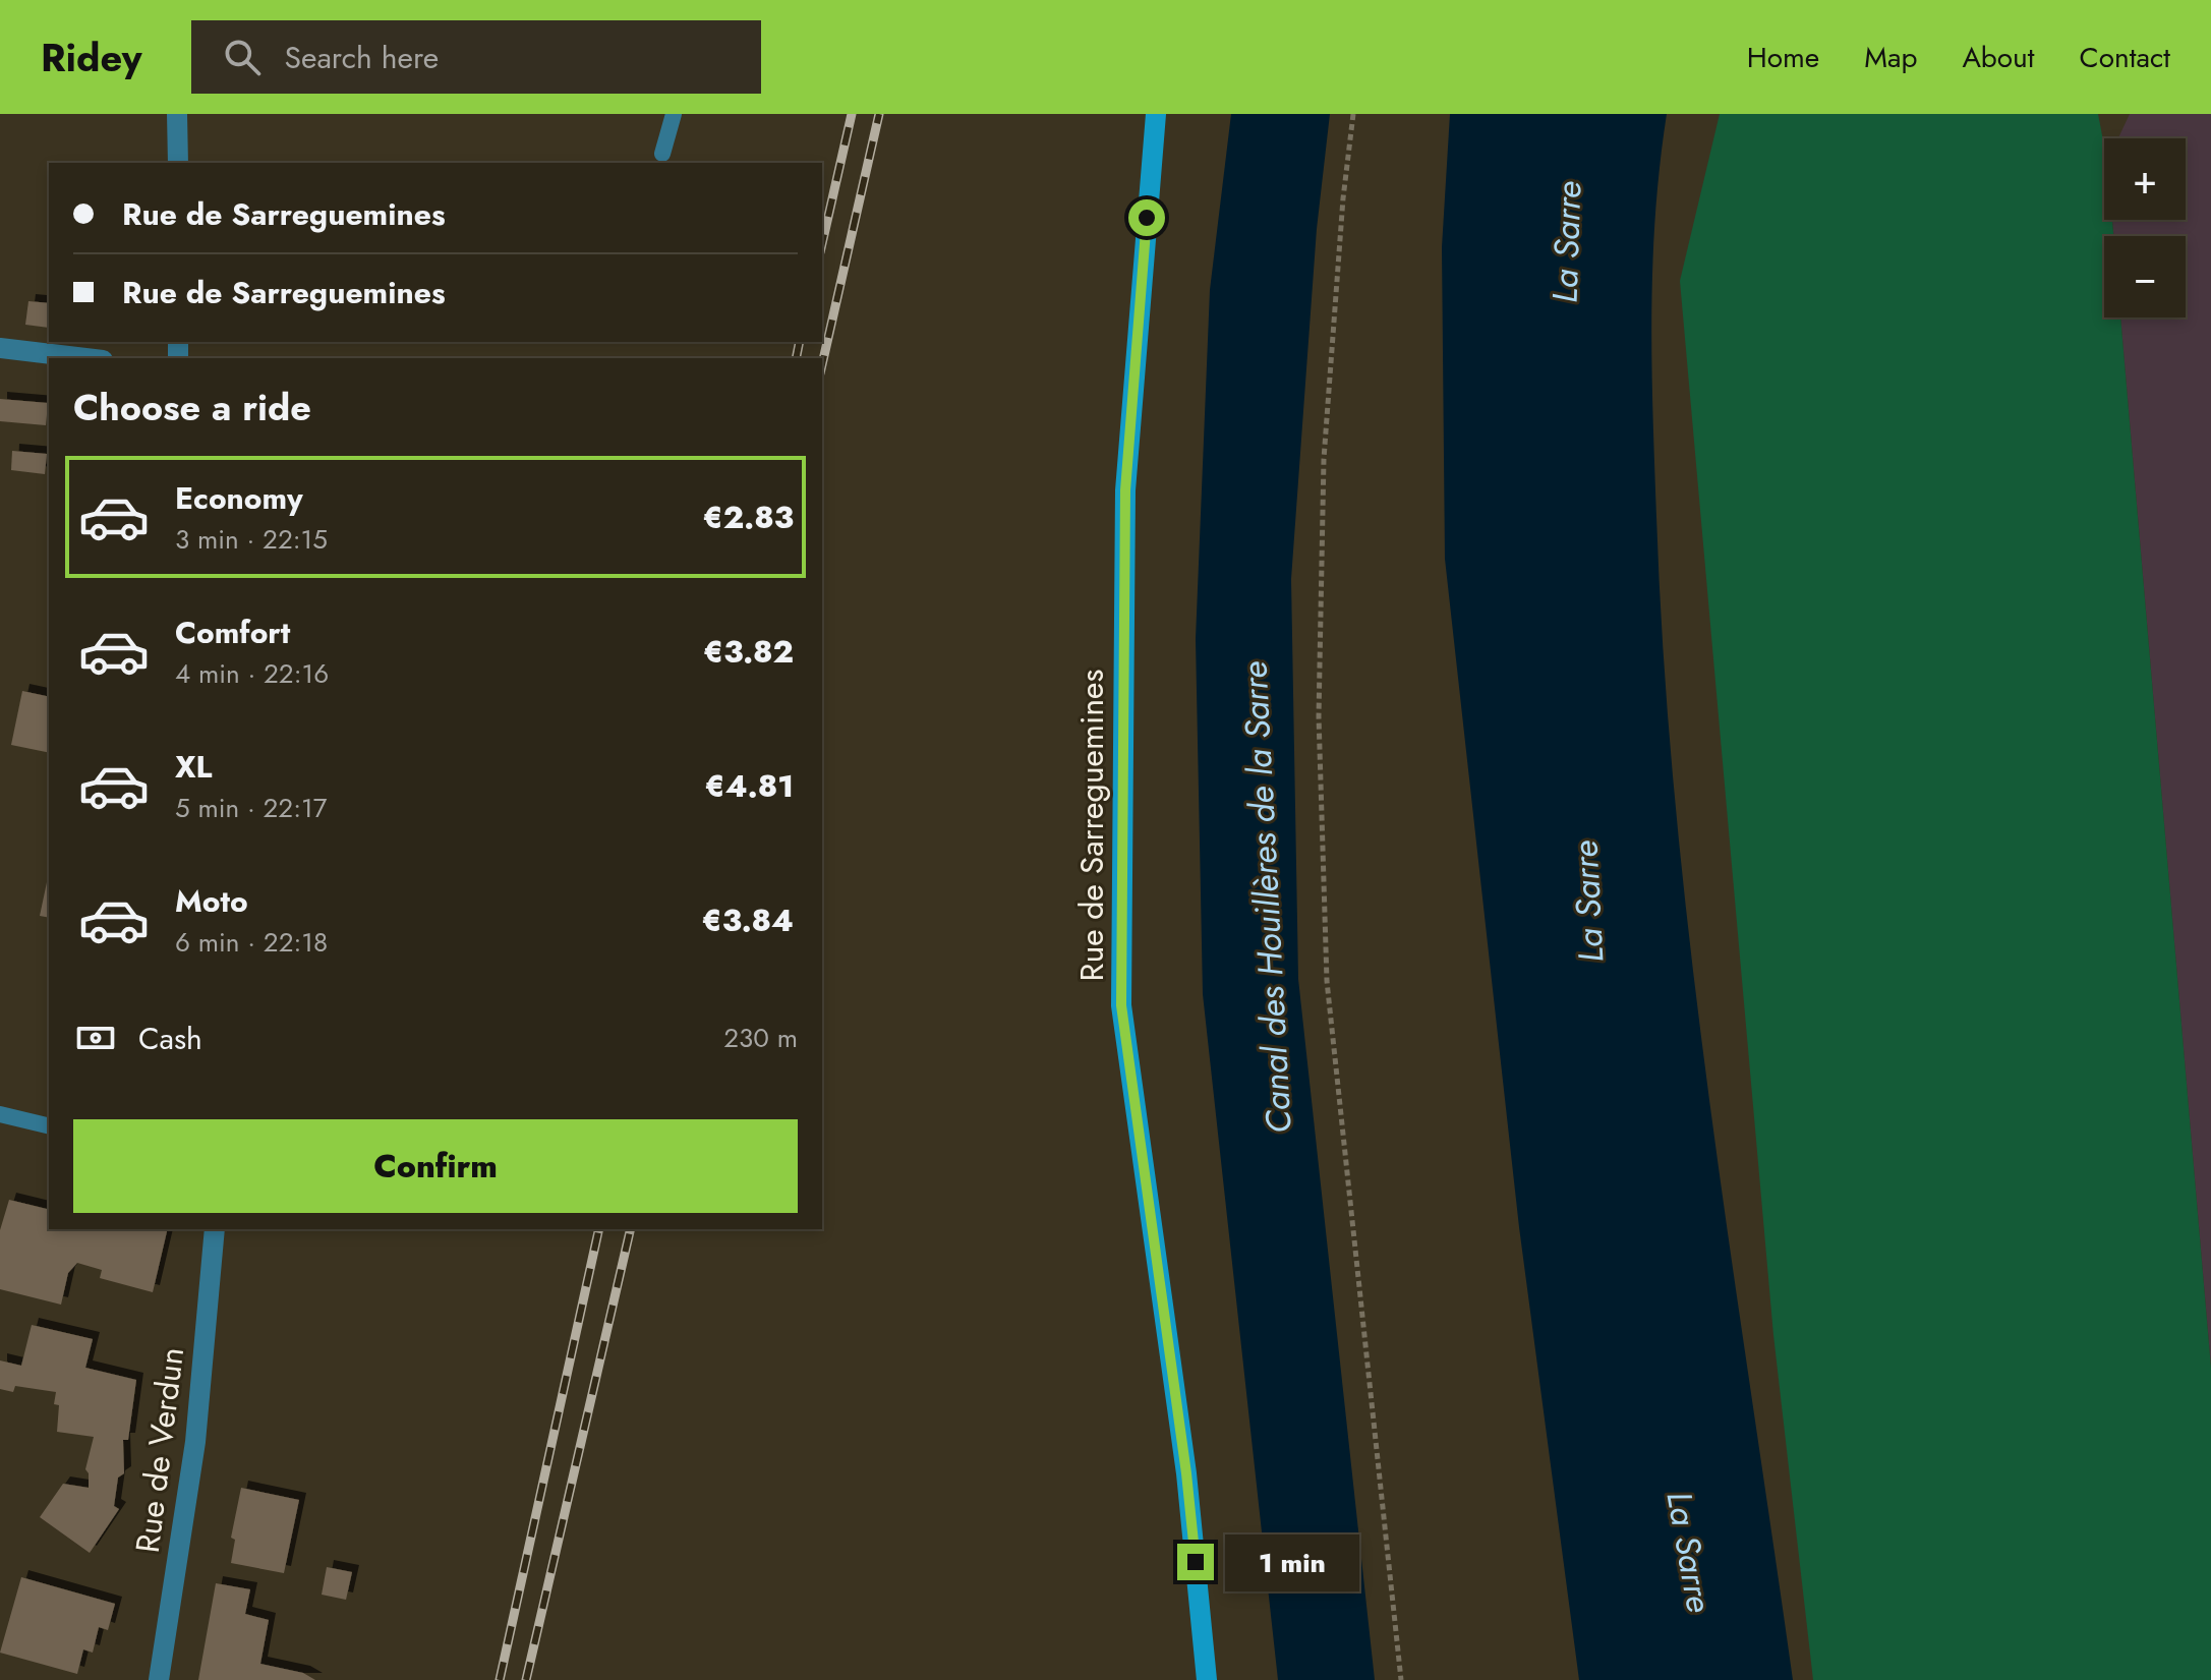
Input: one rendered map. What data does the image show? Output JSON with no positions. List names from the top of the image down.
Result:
{
  "streets": {
    "street": ["Rue de Sarreguemines", "Rue de Verdun"]
  },
  "water": ["La Sarre", "Canal des Houillères de la Sarre"],
  "page": {
    "header": "Ridey",
    "search": "Search here",
    "nav": [
      "Home",
      "Map",
      "About",
      "Contact"
    ],
    "map_buttons": ["+", "−"],
    "banner": ["Rue de Sarreguemines", "Rue de Sarreguemines"],
    "heading": "Choose a ride",
    "list": [
      {
        "name": "Economy",
        "note": "3 min · 22:15",
        "value": "€2.83"
      },
      {
        "name": "Comfort",
        "note": "4 min · 22:16",
        "value": "€3.82"
      },
      {
        "name": "XL",
        "note": "5 min · 22:17",
        "value": "€4.81"
      },
      {
        "name": "Moto",
        "note": "6 min · 22:18",
        "value": "€3.84"
      }
    ],
    "pay": ["Cash", "230 m"],
    "buttons": "Confirm",
    "bubble": "1 min"
  }
}
